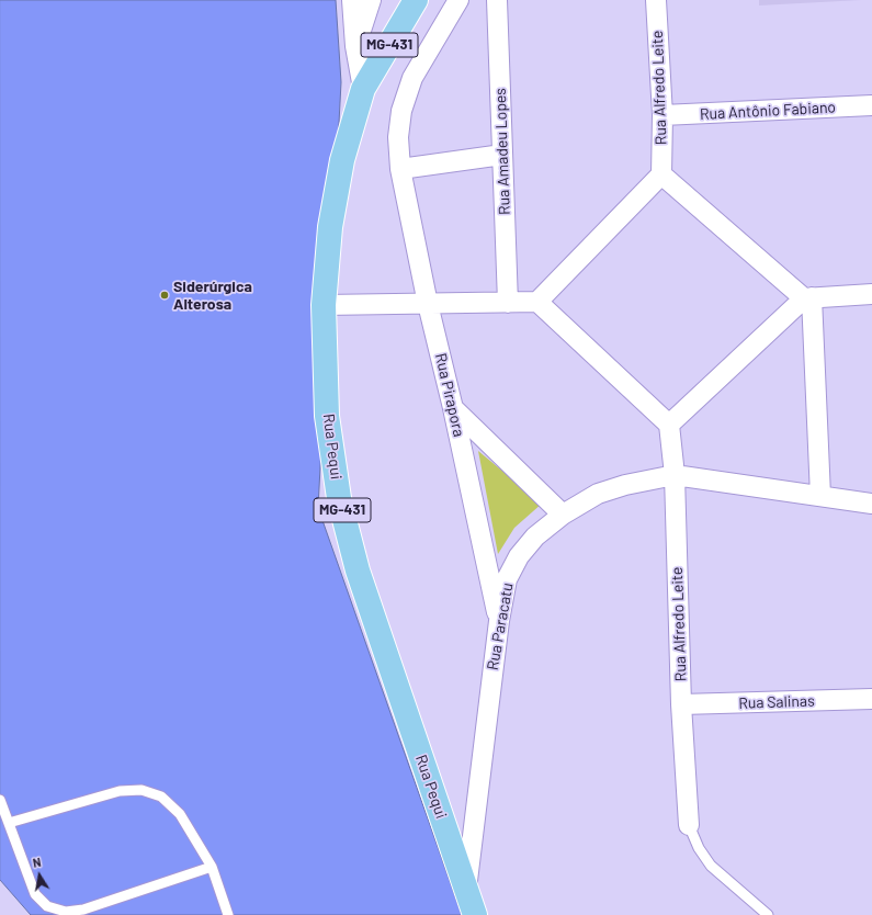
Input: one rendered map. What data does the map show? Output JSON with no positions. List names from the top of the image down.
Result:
{
  "streets": {
    "main road": ["MG-431", "Rua Pequi"],
    "street": [
      "Rua Alfredo Leite",
      "Rua Antônio Fabiano",
      "Rua Amadeu Lopes",
      "Rua Pirapora",
      "Rua Paracatu",
      "Rua Salinas"
    ]
  },
  "crossings": [
    ["Rua Alfredo Leite", "Rua Antônio Fabiano"],
    ["Rua Alfredo Leite", "Rua Paracatu"],
    ["Rua Alfredo Leite", "Rua Salinas"],
    ["Rua Pirapora", "Rua Paracatu"],
    ["Rua Pequi", "Rua Paracatu"]
  ],
  "places": ["Siderúrgica Alterosa"],
  "north": "top"
}
